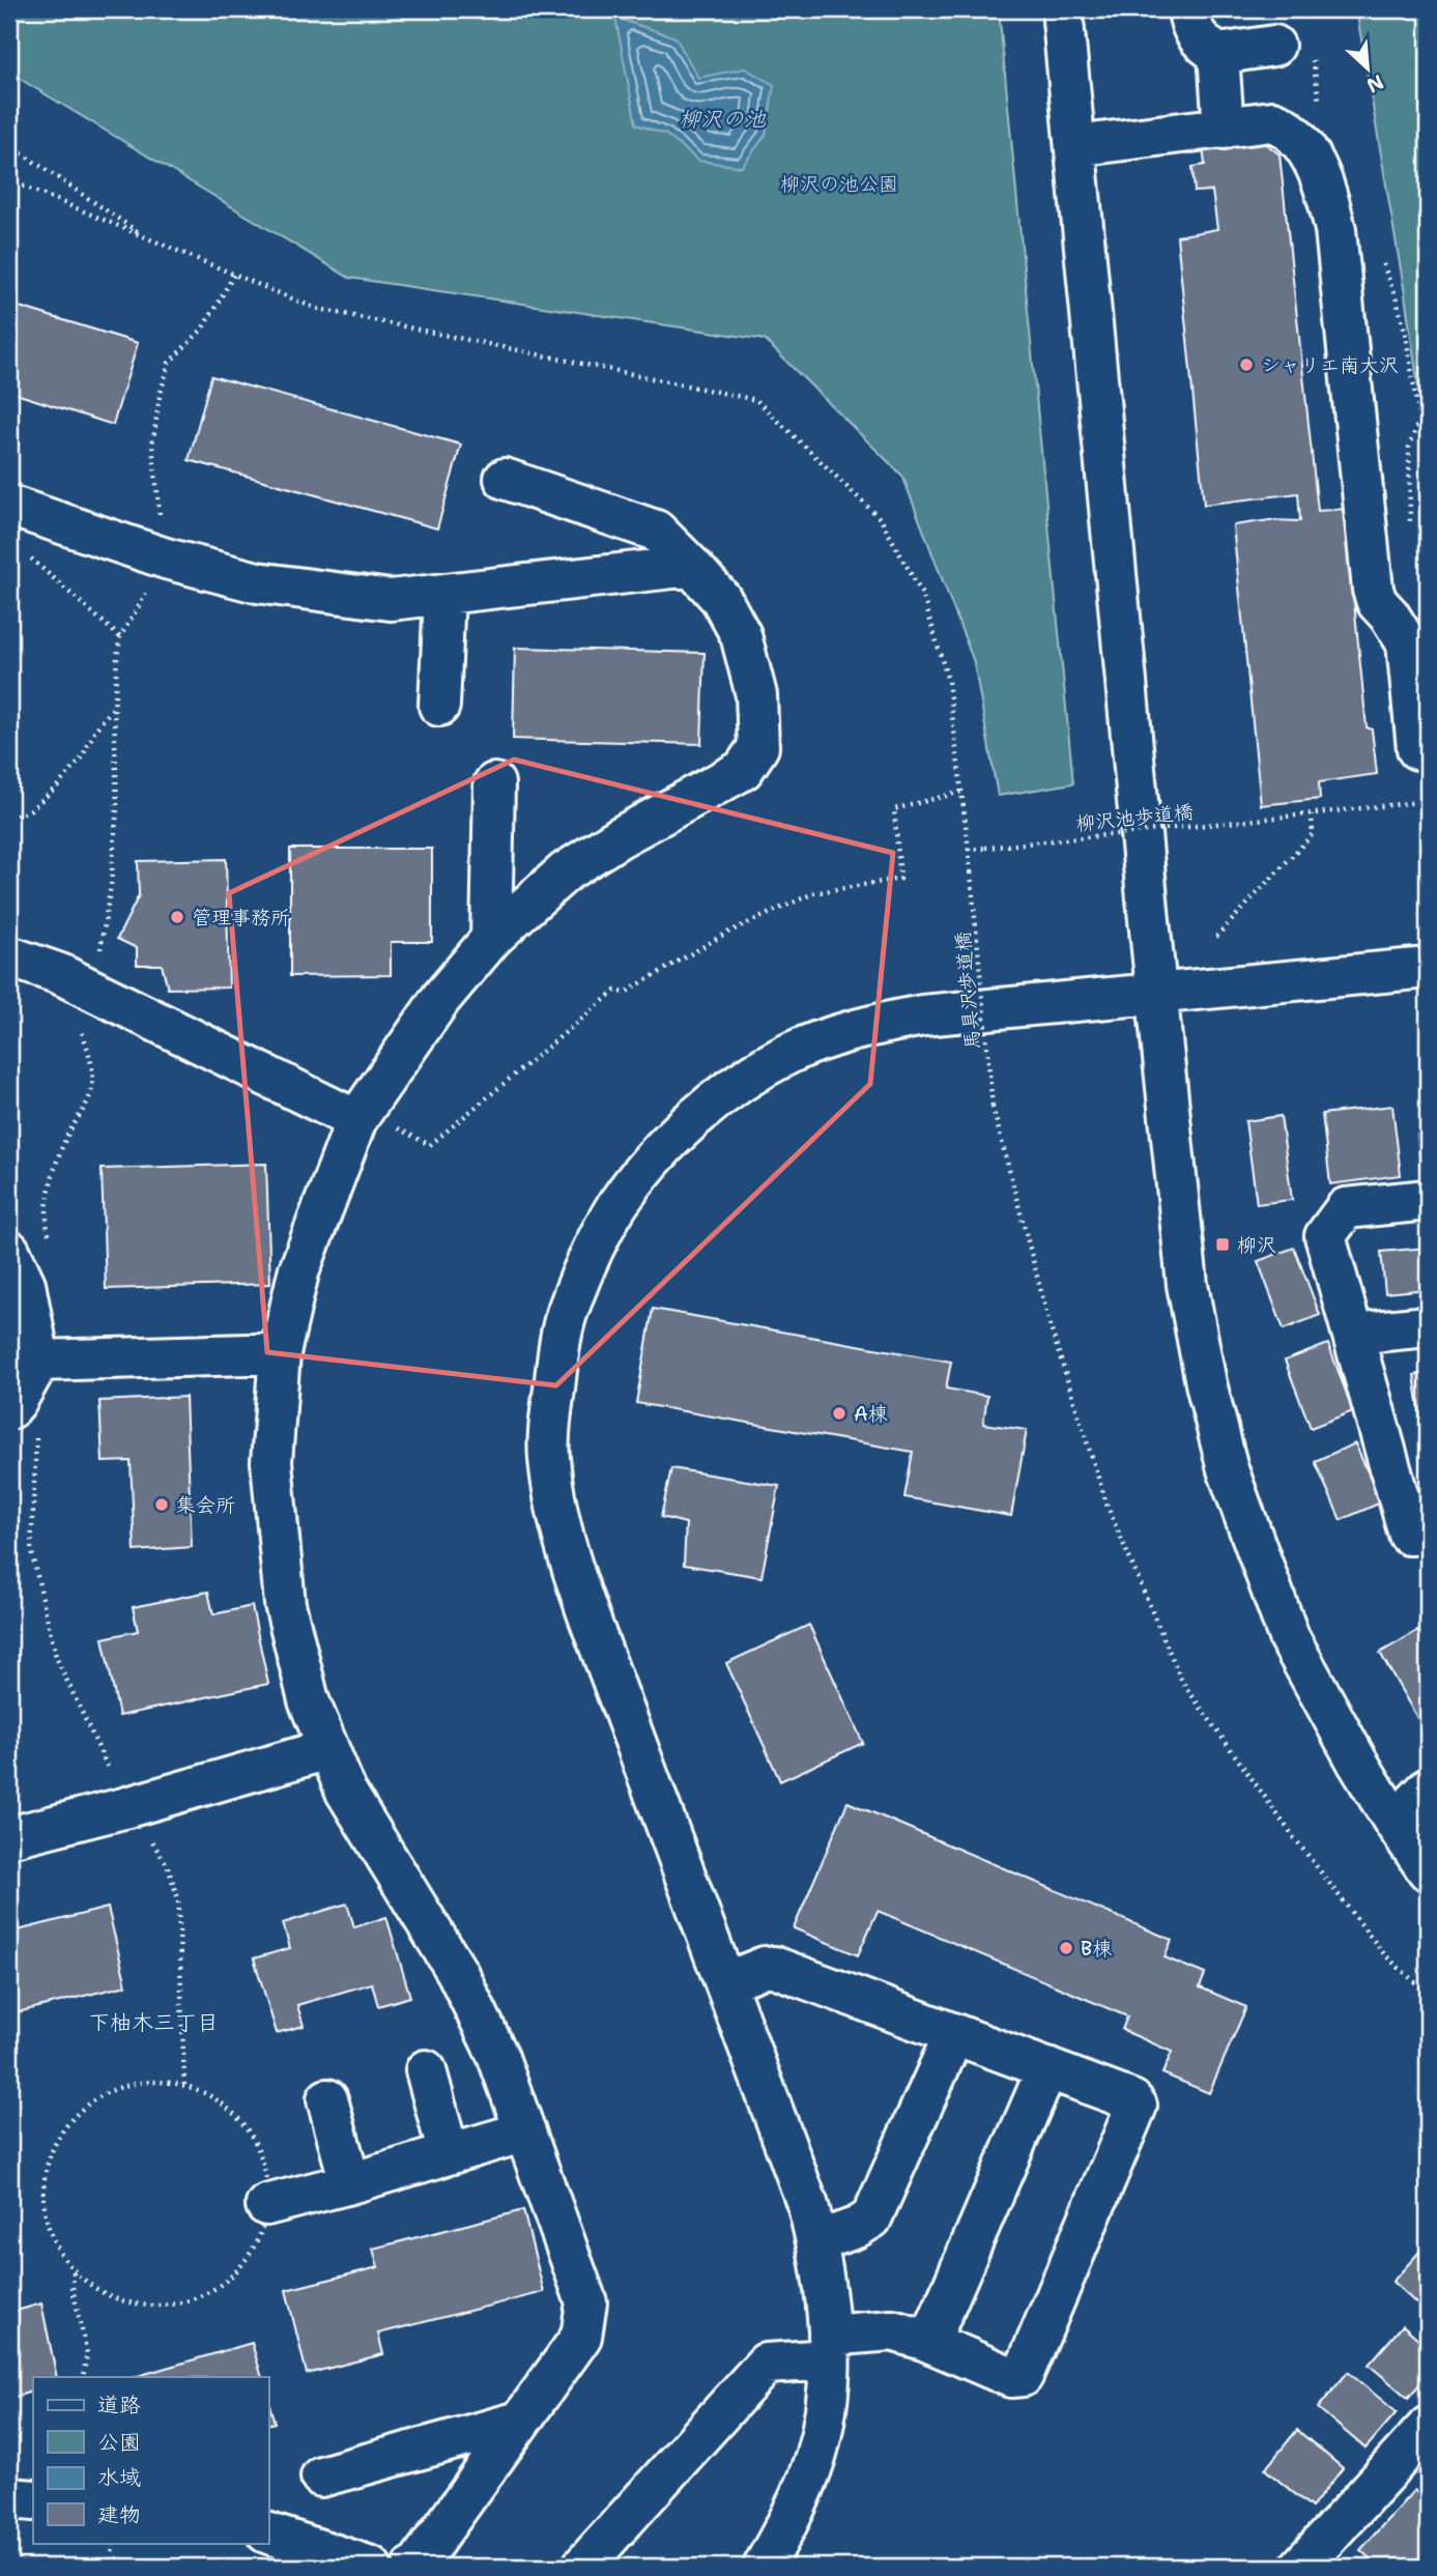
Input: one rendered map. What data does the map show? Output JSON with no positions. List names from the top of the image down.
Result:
{
  "streets": {
    "path": ["柳沢池歩道橋", "馬具沢歩道橋"]
  },
  "crossings": [
    ["柳沢池歩道橋", "馬具沢歩道橋"]
  ],
  "districts": ["下柚木三丁目"],
  "water": ["柳沢の池"],
  "parks": ["柳沢の池公園"],
  "places": {
    "other": [
      "シャリエ南大沢",
      "管理事務所",
      "A棟",
      "集会所",
      "B棟"
    ],
    "transit": ["柳沢"]
  },
  "legend": [
    "道路",
    "公園",
    "水域",
    "建物"
  ],
  "north": "bottom right"
}
